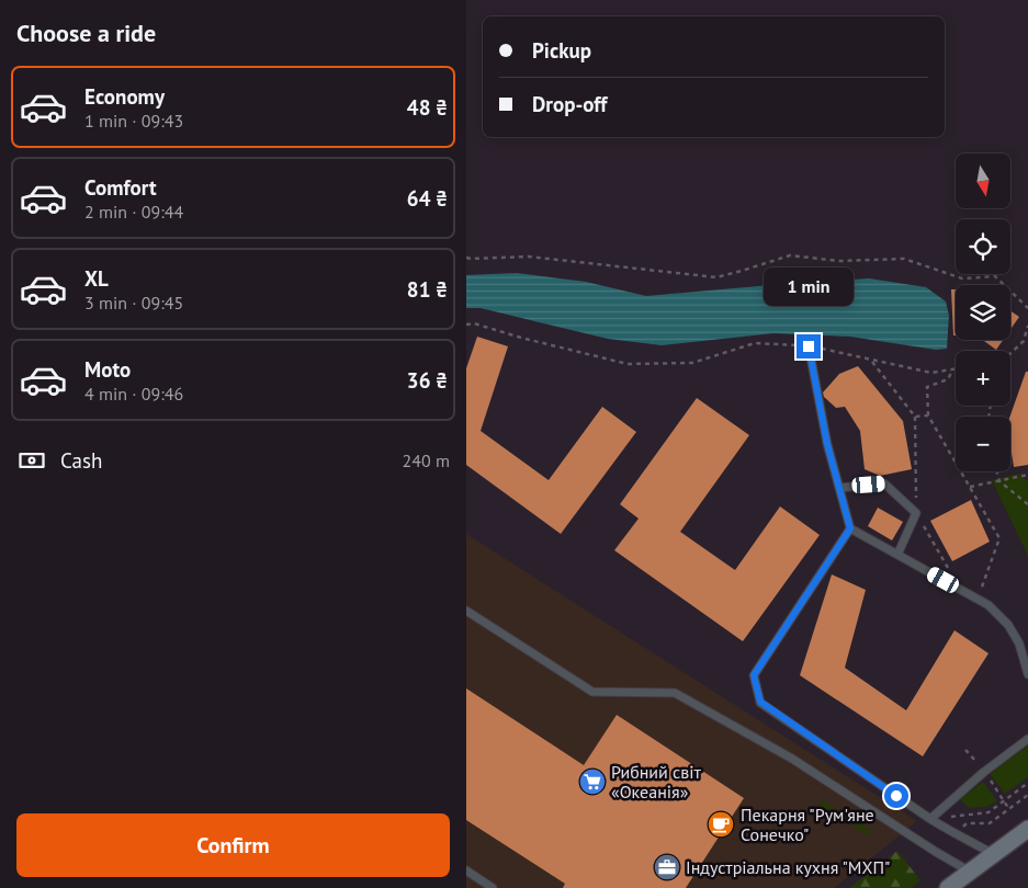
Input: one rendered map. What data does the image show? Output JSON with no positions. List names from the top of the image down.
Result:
{
  "places": {
    "supermarket": ["Рибний світ «Океанія»"],
    "cafe": ["Пекарня \"Рум'яне Сонечко\""],
    "office": ["Індустріальна кухня \"МХП\""]
  },
  "north": "bottom",
  "page": {
    "heading": "Choose a ride",
    "banner": ["Pickup", "Drop-off"],
    "list": [
      {
        "name": "Economy",
        "note": "1 min · 09:43",
        "value": "48 ₴"
      },
      {
        "name": "Comfort",
        "note": "2 min · 09:44",
        "value": "64 ₴"
      },
      {
        "name": "XL",
        "note": "3 min · 09:45",
        "value": "81 ₴"
      },
      {
        "name": "Moto",
        "note": "4 min · 09:46",
        "value": "36 ₴"
      }
    ],
    "map_buttons": ["+", "−"],
    "bubble": "1 min",
    "pay": ["Cash", "240 m"],
    "buttons": "Confirm"
  }
}
